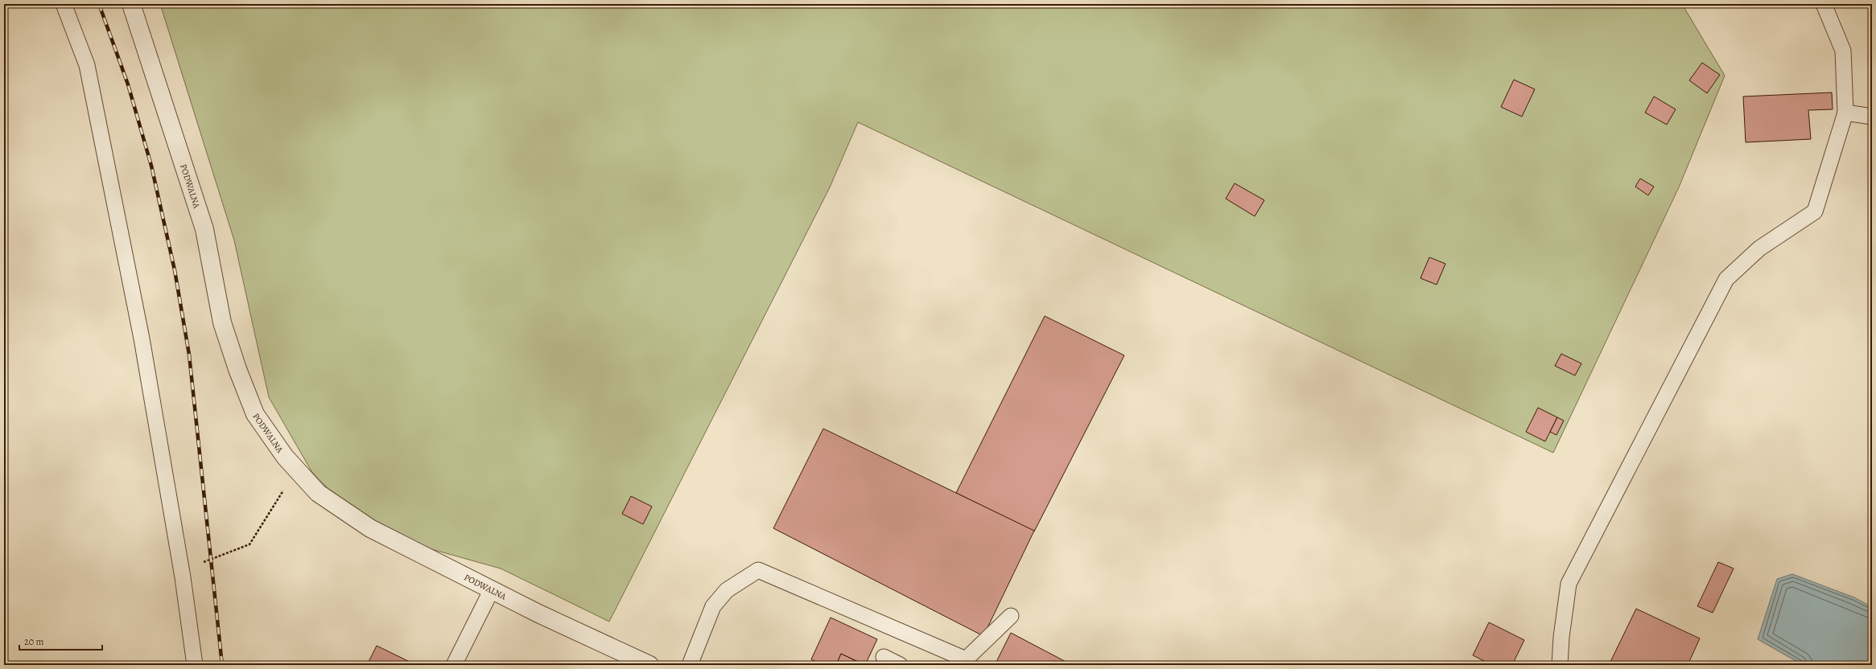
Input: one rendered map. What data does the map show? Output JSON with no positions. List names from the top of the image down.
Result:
{
  "streets": {
    "street": ["PODWALNA"]
  },
  "scale_bar": "20 m"
}
